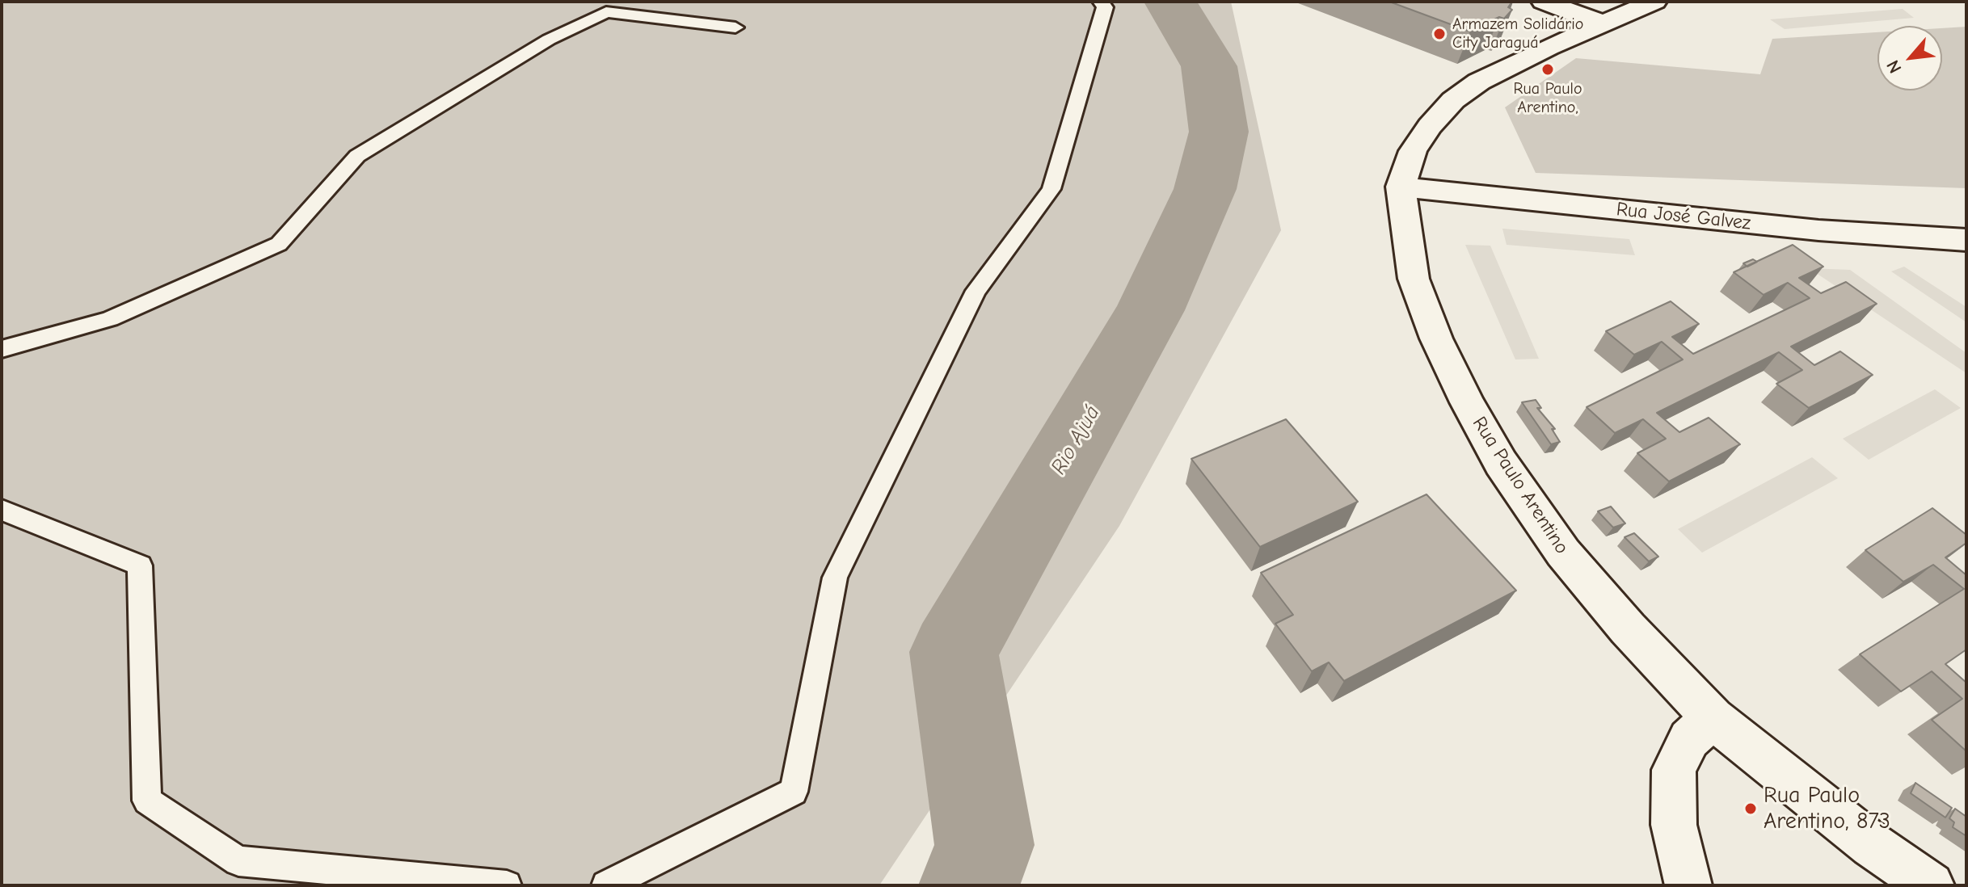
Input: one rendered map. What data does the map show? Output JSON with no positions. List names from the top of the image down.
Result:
{
  "streets": {
    "street": ["Rua José Galvez", "Rua Paulo Arentino"]
  },
  "crossings": [
    ["Rua José Galvez", "Rua Paulo Arentino"]
  ],
  "water": ["Rio Ajuá"],
  "places": ["Armazem Solidário City Jaraguá", "Rua Paulo Arentino,", "Rua Paulo Arentino, 873"],
  "north": "bottom left"
}
